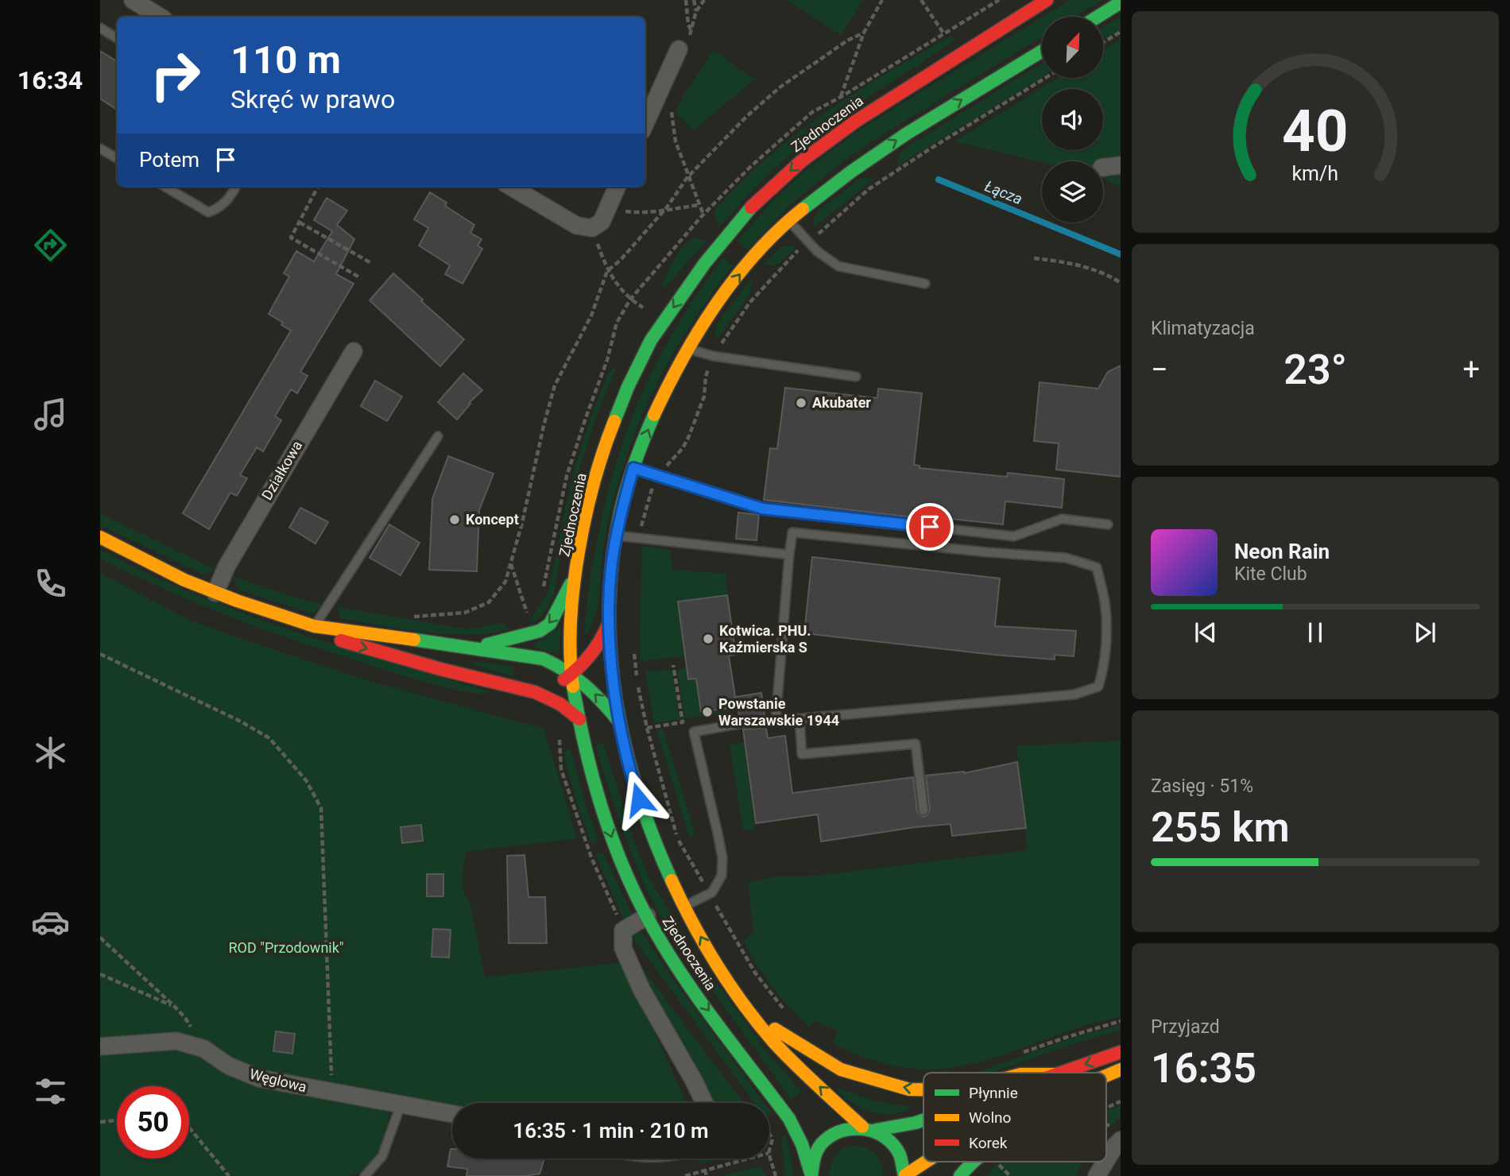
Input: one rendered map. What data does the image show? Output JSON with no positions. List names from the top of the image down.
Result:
{
  "streets": {
    "main road": ["Zjednoczenia"],
    "street": ["Działkowa", "Węglowa"]
  },
  "water": ["Łącza"],
  "parks": ["ROD \"Przodownik\""],
  "places": [
    "Akubater",
    "Koncept",
    "Kotwica. PHU. Kaźmierska S",
    "Powstanie Warszawskie 1944"
  ],
  "legend": ["Płynnie", "Wolno", "Korek"],
  "north": "top right",
  "page": {
    "tabs": "16:34",
    "turn": ["110 m", "Skręć w prawo"],
    "then": "Potem",
    "tile": [
      "Klimatyzacja",
      ["Zasięg · 51%", "255 km"],
      ["Przyjazd", "16:35"]
    ],
    "heat": ["−", "23°", "+"],
    "song": ["Neon Rain", "Kite Club"],
    "limit": "50",
    "trip": "16:35 · 1 min · 210 m",
    "gauge": ["40", "km/h"]
  }
}
